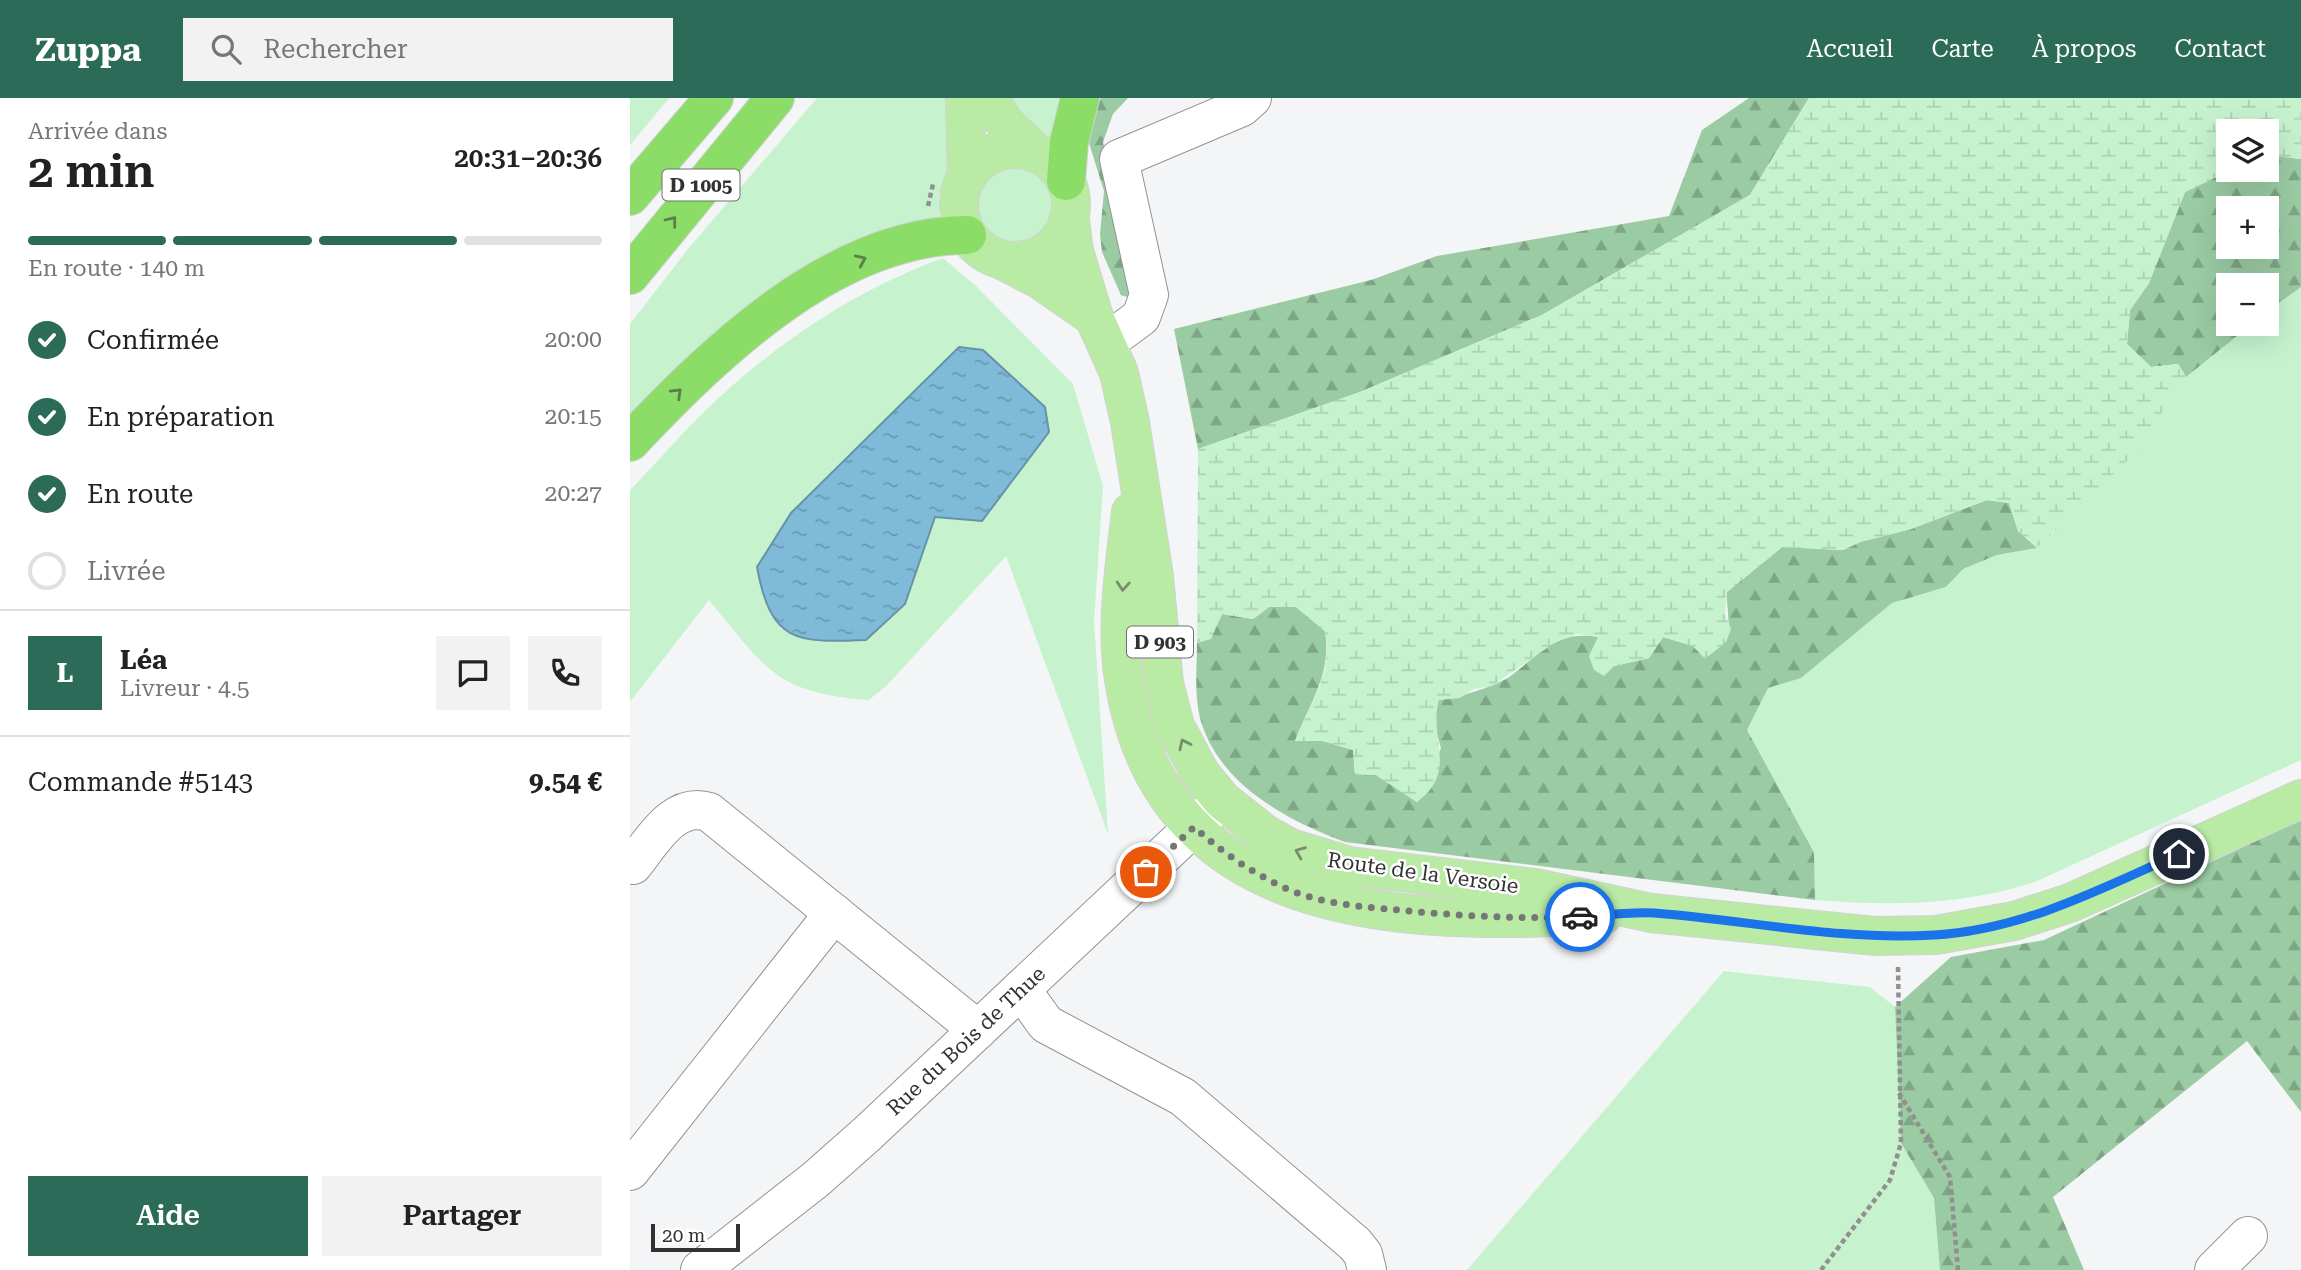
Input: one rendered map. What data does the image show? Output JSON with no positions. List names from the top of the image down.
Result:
{
  "streets": {
    "highway": ["D 1005"],
    "main road": ["D 903", "Route de la Versoie"],
    "street": ["Rue du Bois de Thue"]
  },
  "crossings": [
    ["Route de la Versoie", "Rue du Bois de Thue"]
  ],
  "scale_bar": "20 m",
  "page": {
    "header": "Zuppa",
    "search": "Rechercher",
    "nav": [
      "Accueil",
      "Carte",
      "À propos",
      "Contact"
    ],
    "heading": ["2 min", "Arrivée dans", "20:31–20:36"],
    "panel": [
      "Léa",
      "Livreur · 4.5",
      "Commande #5143",
      "9.54 €"
    ],
    "map_buttons": ["+", "−"],
    "bar": "En route · 140 m",
    "list": [
      ["Confirmée", "20:00"],
      ["En préparation", "20:15"],
      ["En route", "20:27"],
      "Livrée"
    ],
    "round": "L",
    "buttons": ["Aide", "Partager"],
    "scale": "20 m"
  }
}
